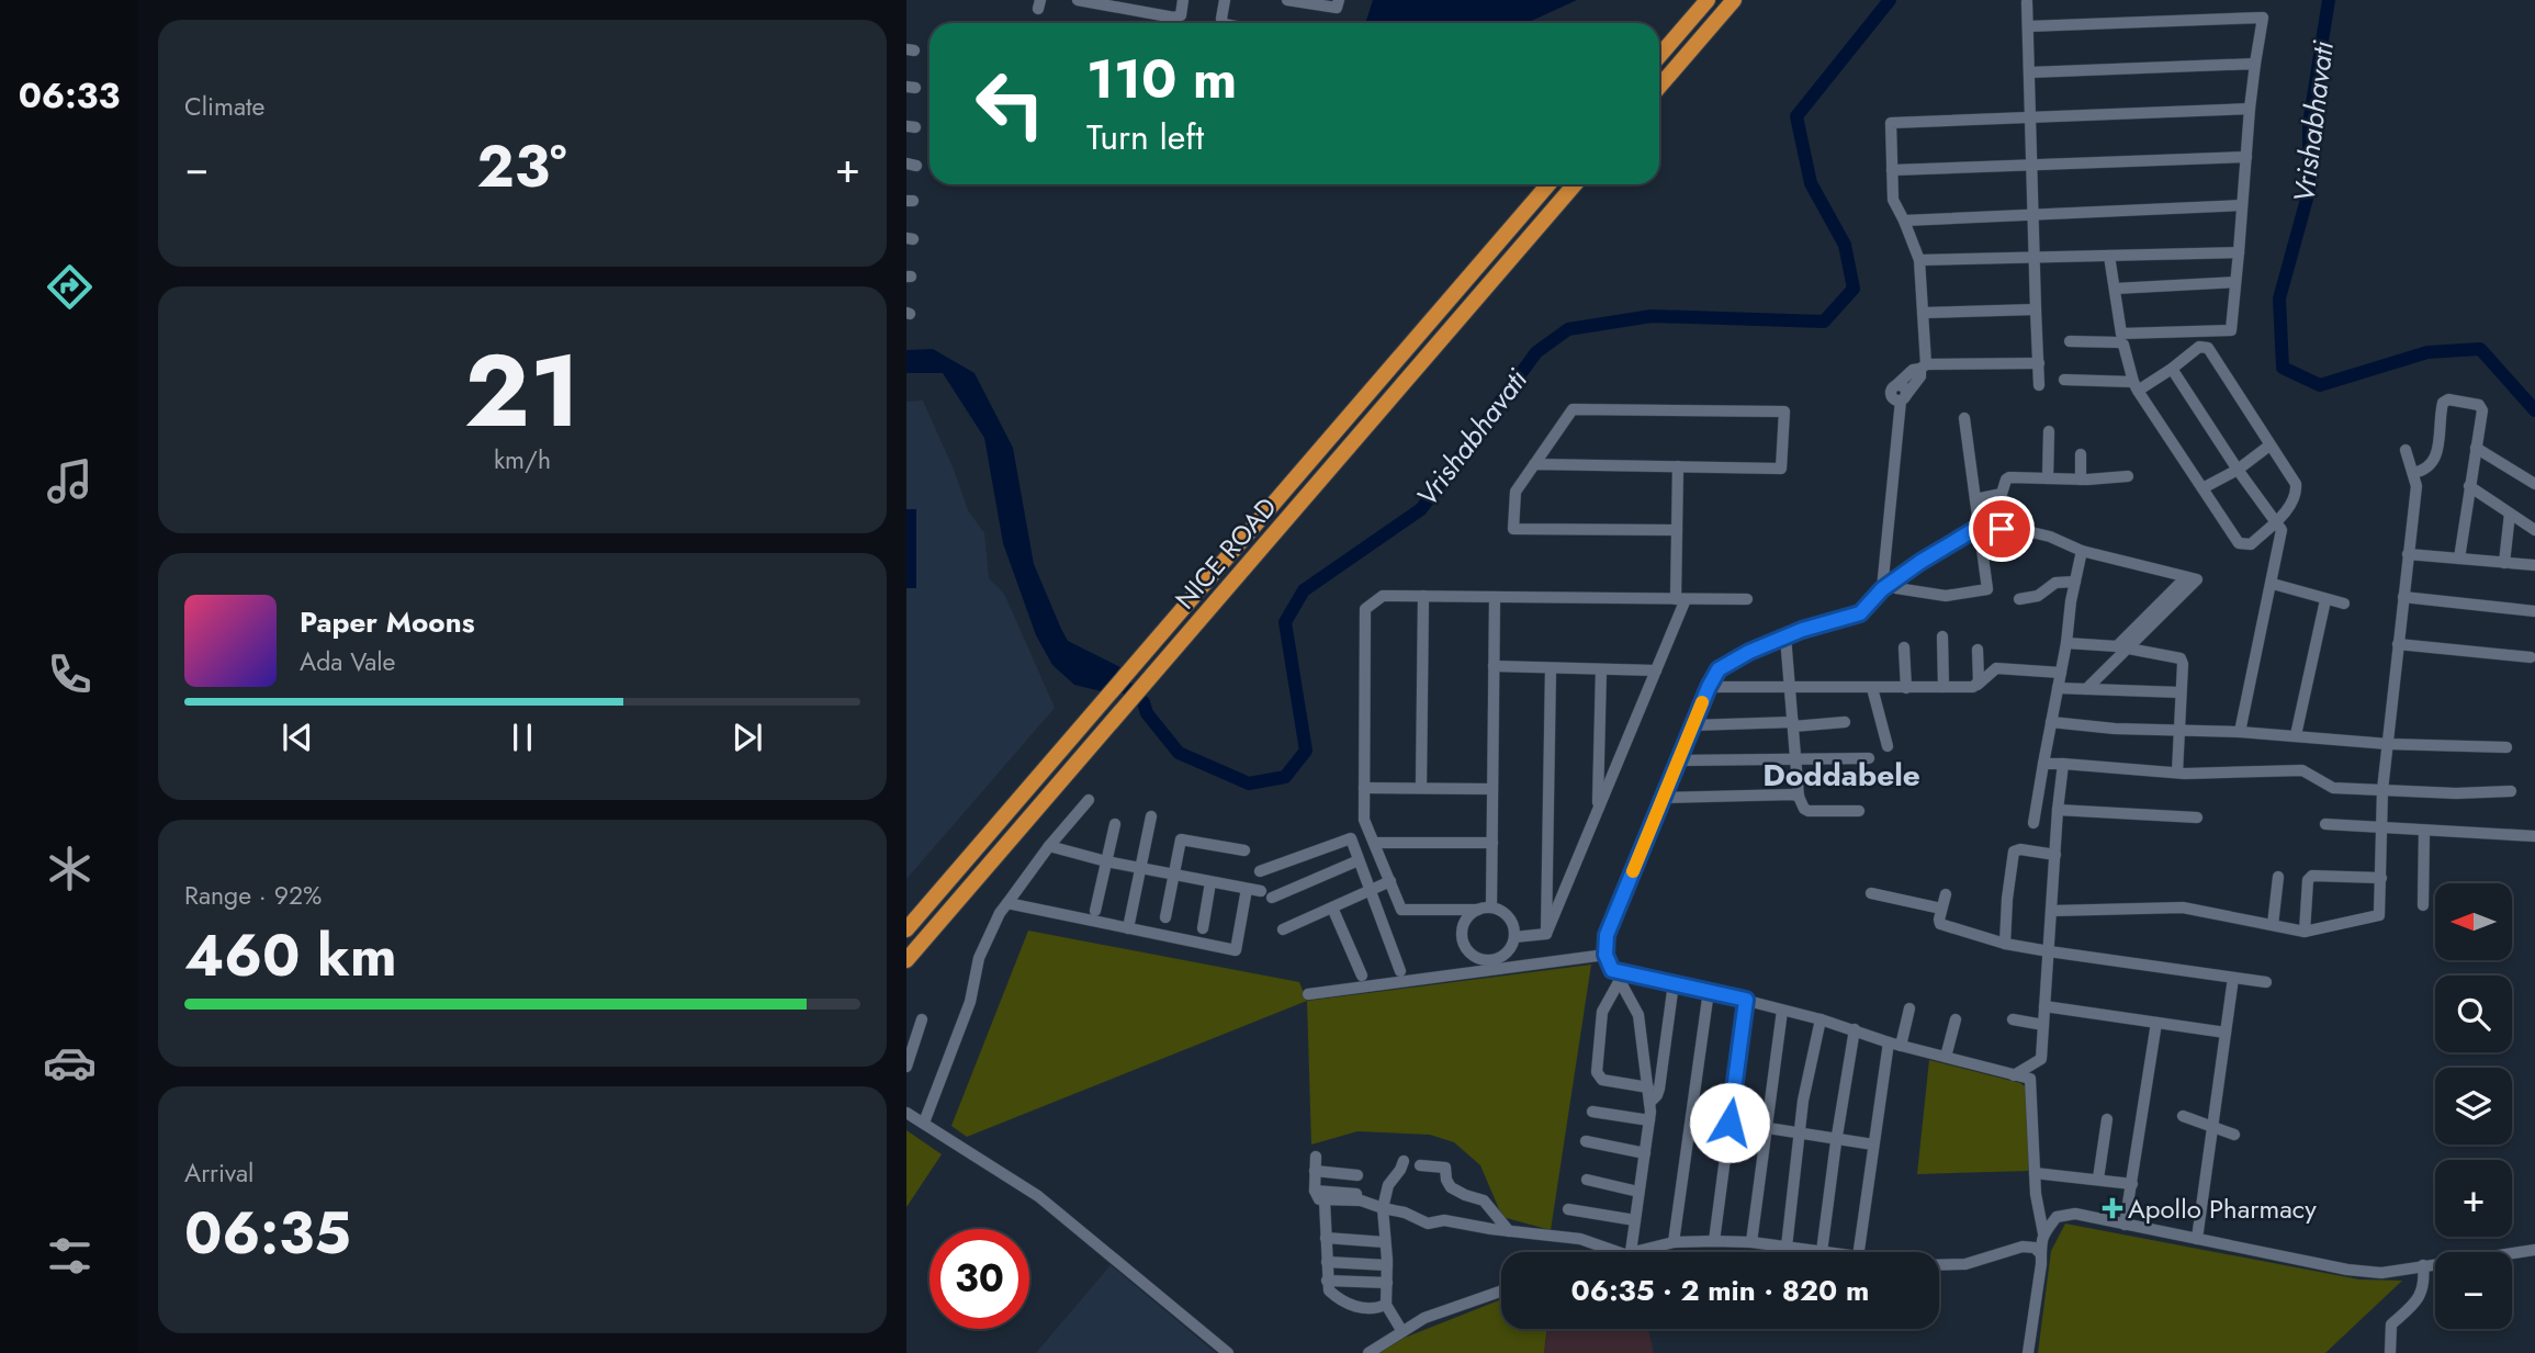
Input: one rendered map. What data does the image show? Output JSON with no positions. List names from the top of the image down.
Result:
{
  "streets": {
    "highway": ["NICE ROAD"]
  },
  "districts": ["Doddabele"],
  "water": ["Vrishabhavati"],
  "places": {
    "health": ["Apollo Pharmacy"]
  },
  "north": "left",
  "page": {
    "tabs": "06:33",
    "tile": [
      "Climate",
      ["21", "km/h"],
      ["Range · 92%", "460 km"],
      ["Arrival", "06:35"]
    ],
    "turn": ["110 m", "Turn left"],
    "heat": ["−", "23°", "+"],
    "song": ["Paper Moons", "Ada Vale"],
    "map_buttons": ["+", "−"],
    "limit": "30",
    "trip": "06:35 · 2 min · 820 m"
  }
}
